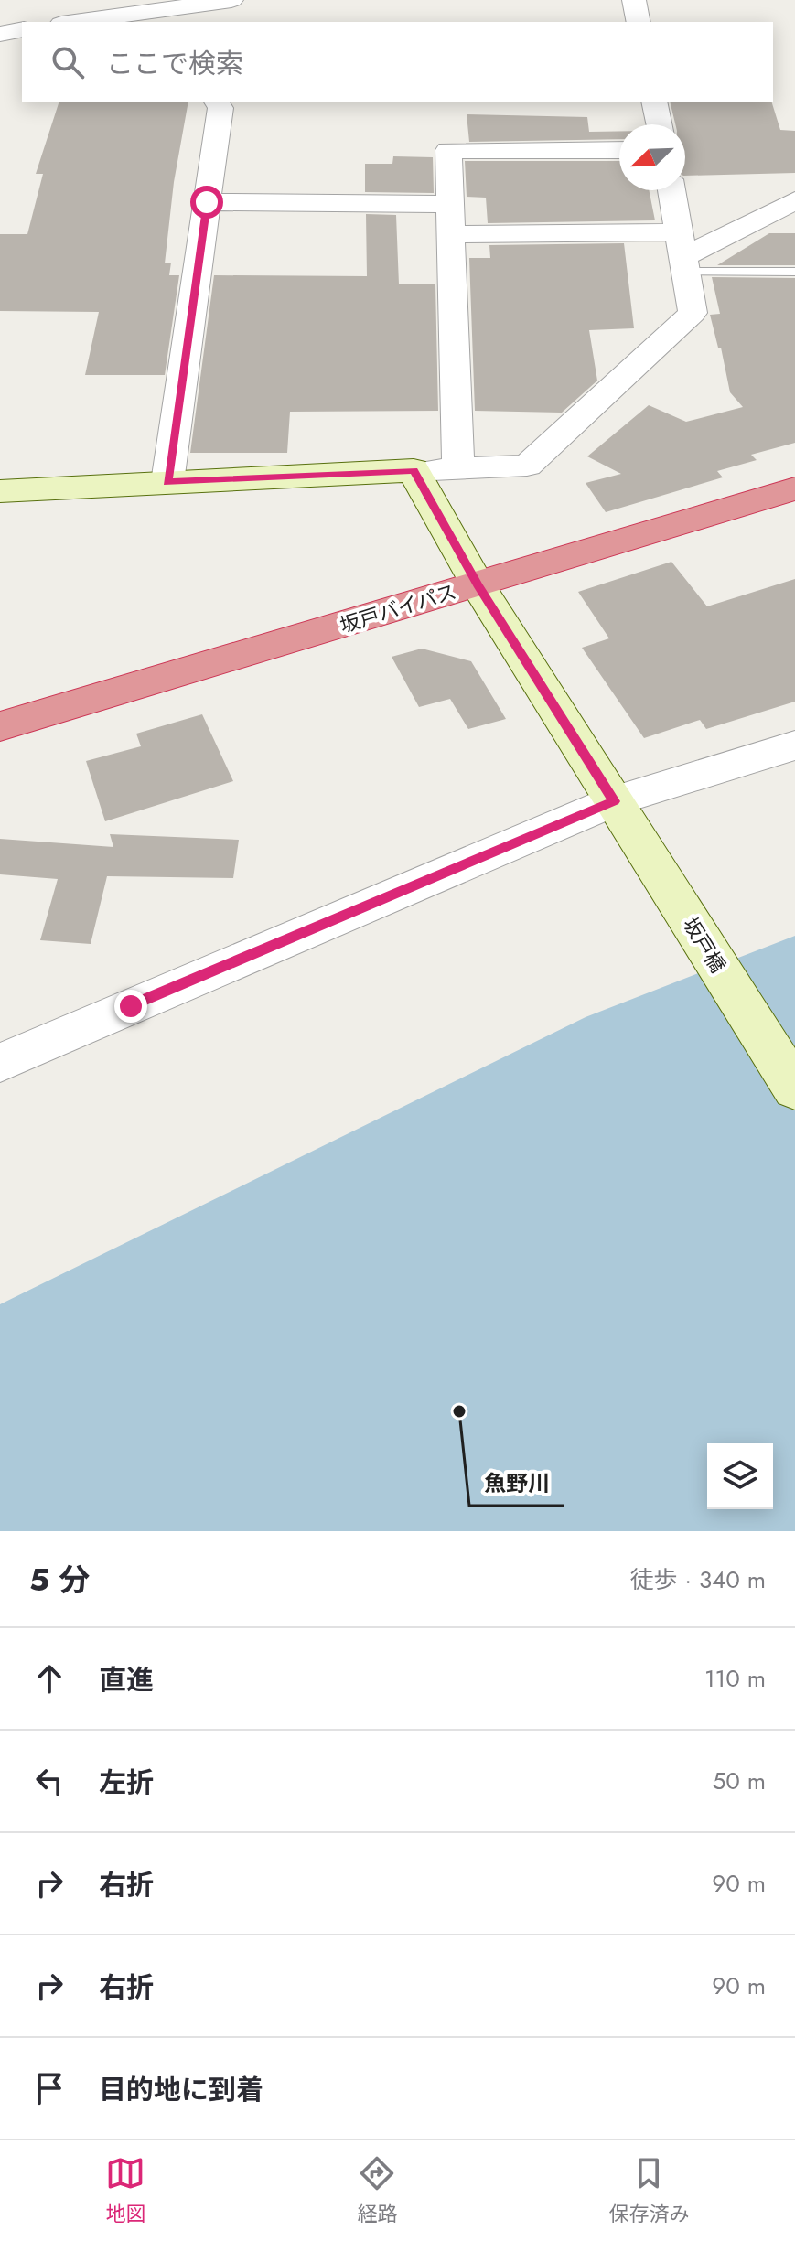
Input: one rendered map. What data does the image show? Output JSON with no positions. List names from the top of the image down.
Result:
{
  "streets": {
    "highway": ["坂戸バイパス"],
    "street": ["坂戸橋"]
  },
  "crossings": [
    ["坂戸バイパス", "坂戸橋"]
  ],
  "places": ["魚野川"],
  "north": "bottom left",
  "page": {
    "search": "ここで検索",
    "heading": ["5 分", "徒歩 · 340 m"],
    "list": [
      ["直進", "110 m"],
      ["左折", "50 m"],
      ["右折", "90 m"],
      ["右折", "90 m"],
      "目的地に到着"
    ],
    "nav": ["地図", "経路", "保存済み"]
  }
}
